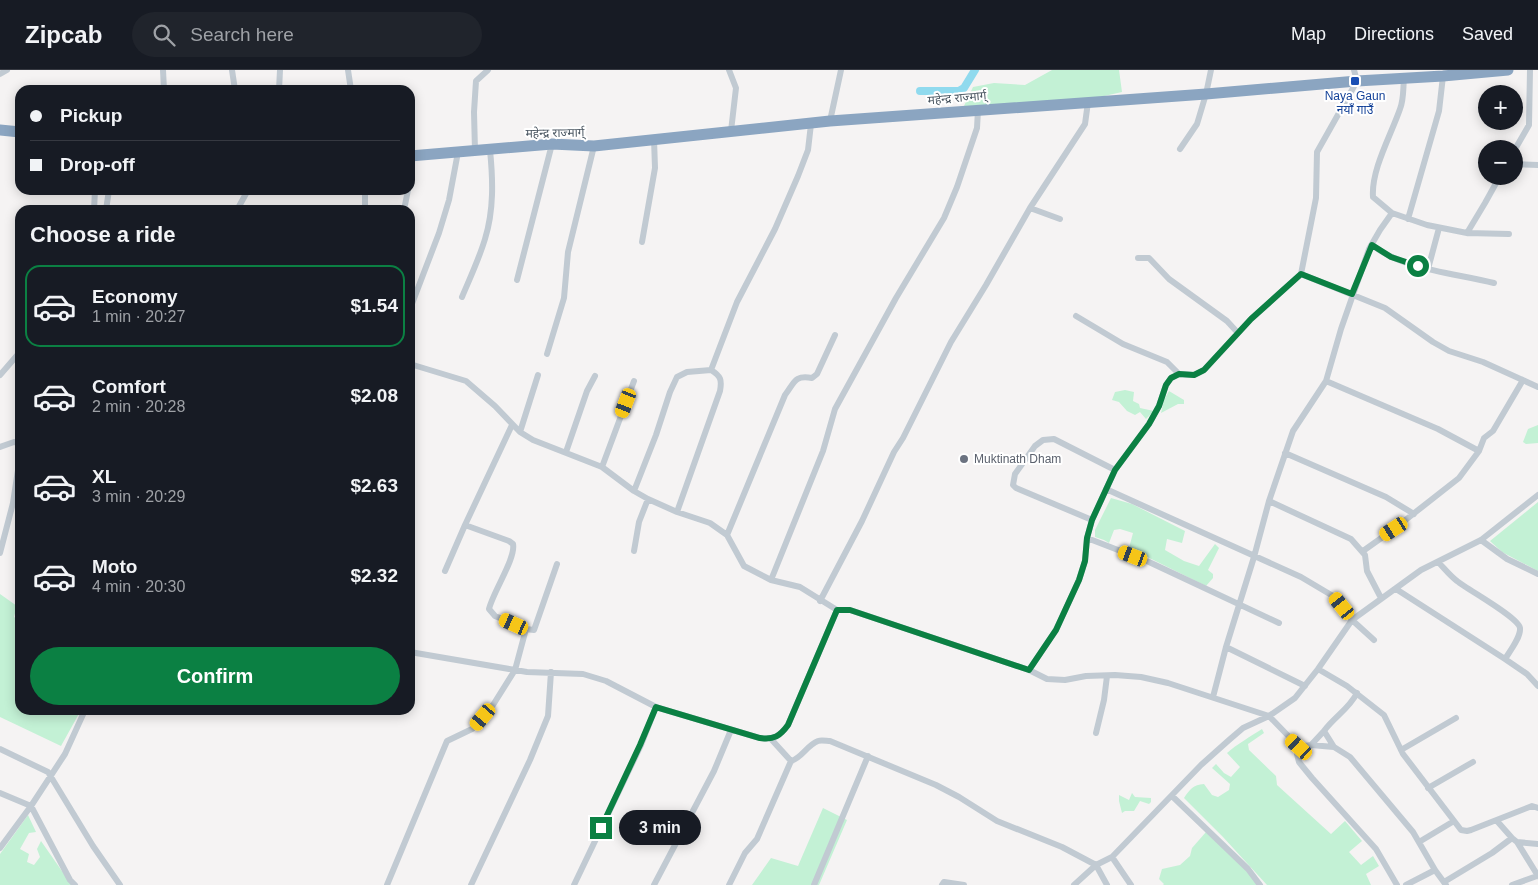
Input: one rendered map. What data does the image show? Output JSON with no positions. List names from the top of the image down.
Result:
{
  "streets": {
    "highway": ["महेन्द्र राज्मार्ग्"]
  },
  "places": {
    "transit": ["Naya Gaun नयाँ गाउँ"],
    "other": ["Muktinath Dham"]
  },
  "page": {
    "header": "Zipcab",
    "search": "Search here",
    "nav": ["Map", "Directions", "Saved"],
    "map_buttons": ["+", "−"],
    "banner": ["Pickup", "Drop-off"],
    "heading": "Choose a ride",
    "list": [
      {
        "name": "Economy",
        "note": "1 min · 20:27",
        "value": "$1.54"
      },
      {
        "name": "Comfort",
        "note": "2 min · 20:28",
        "value": "$2.08"
      },
      {
        "name": "XL",
        "note": "3 min · 20:29",
        "value": "$2.63"
      },
      {
        "name": "Moto",
        "note": "4 min · 20:30",
        "value": "$2.32"
      }
    ],
    "buttons": "Confirm",
    "bubble": "3 min"
  }
}
